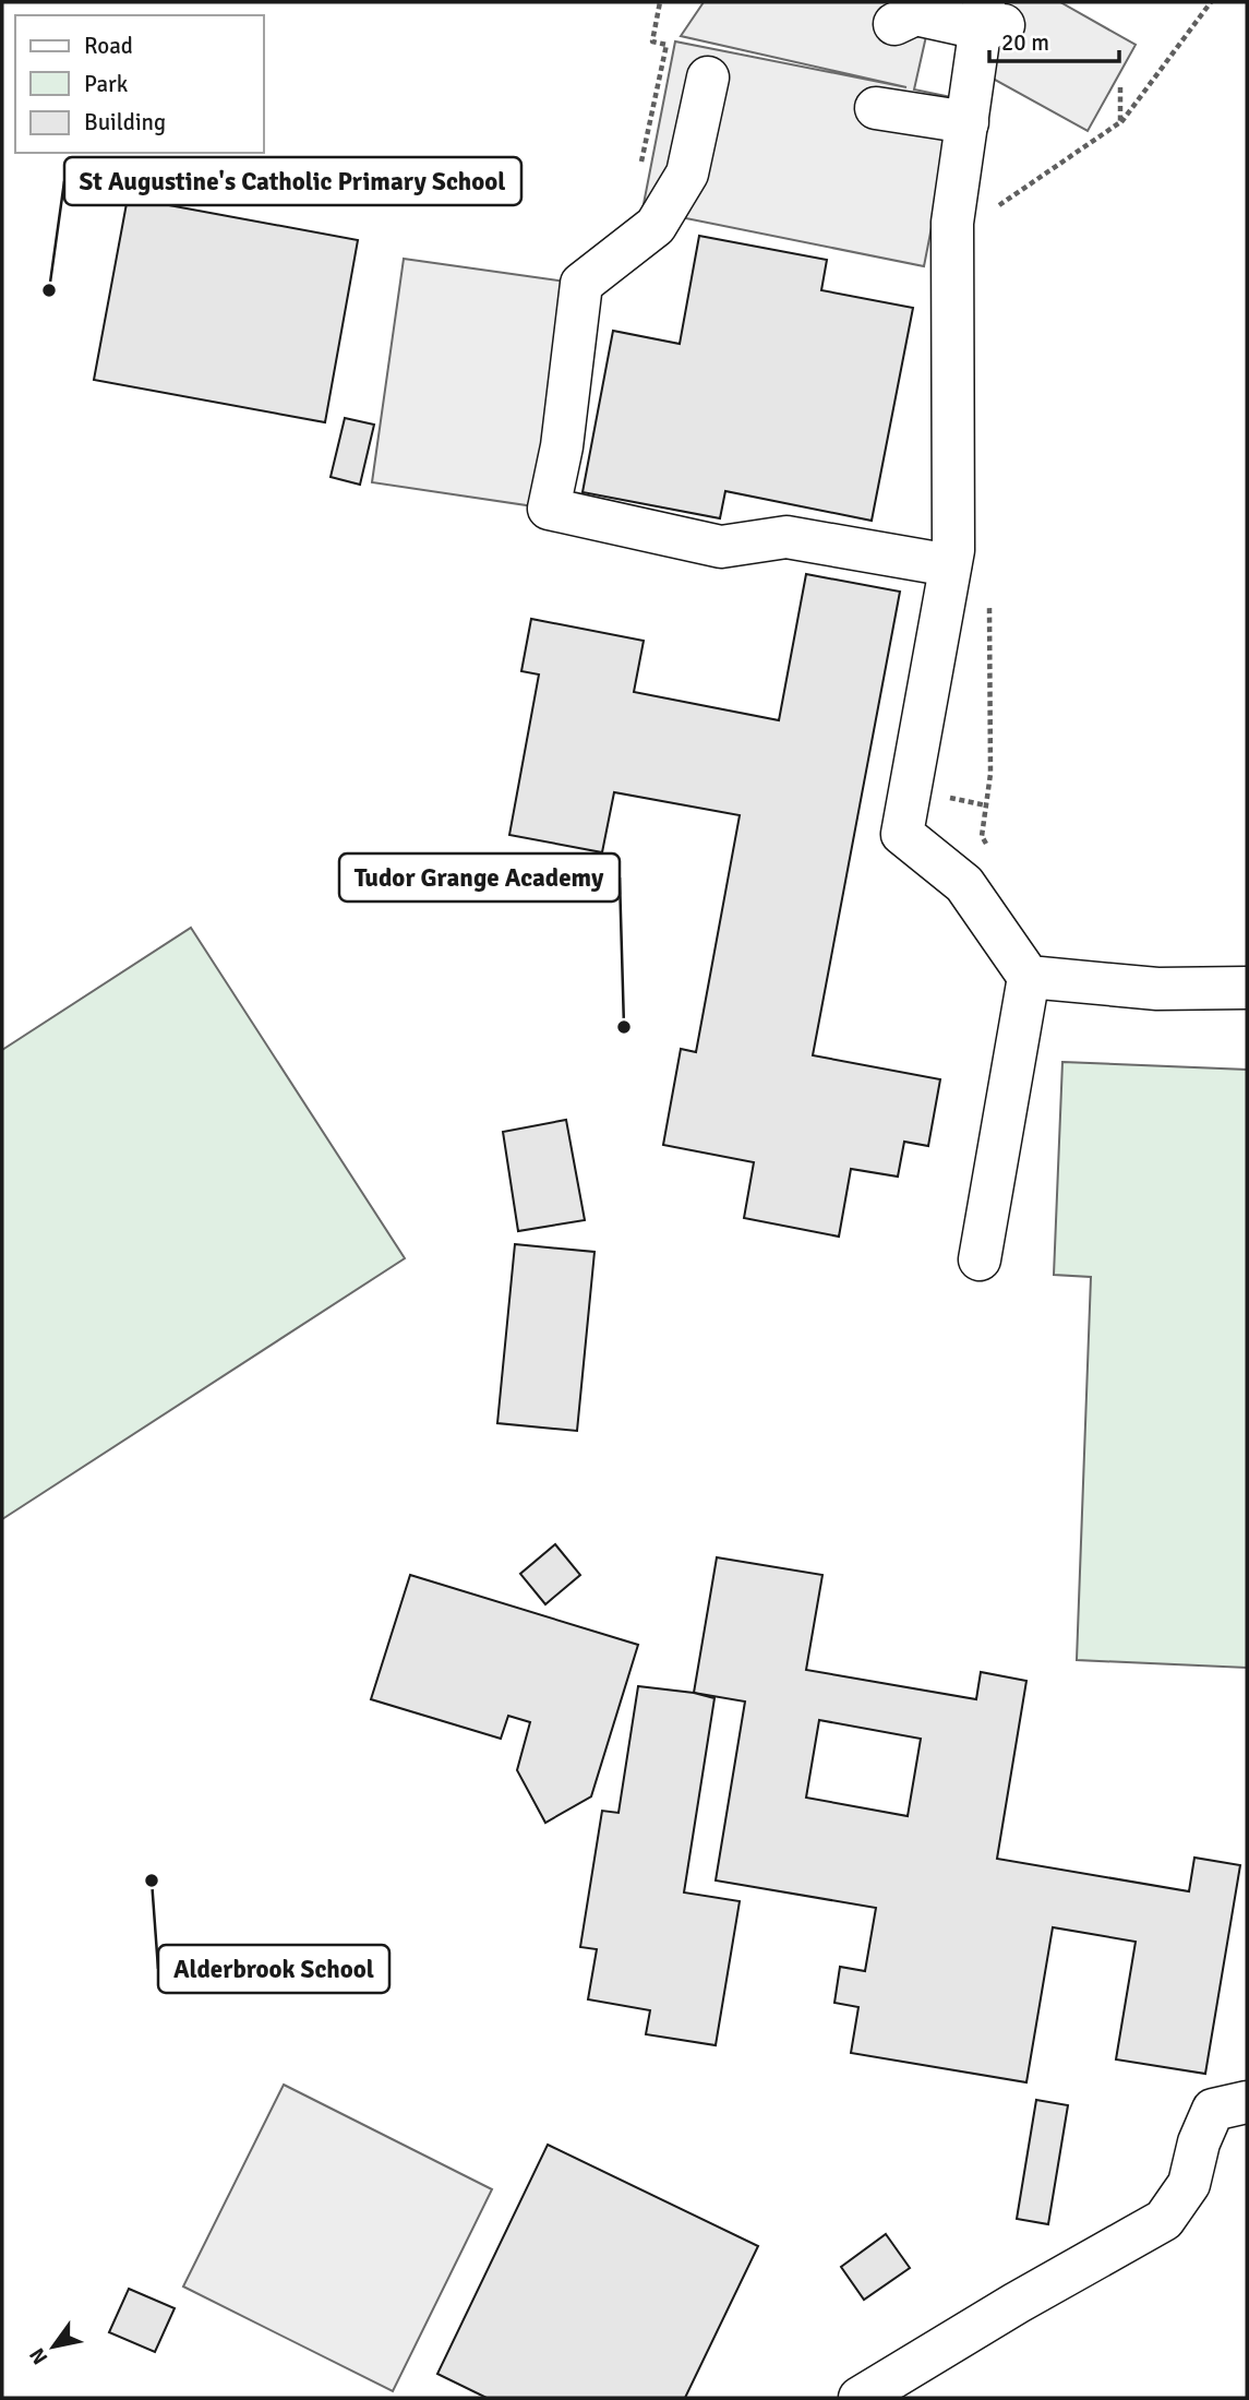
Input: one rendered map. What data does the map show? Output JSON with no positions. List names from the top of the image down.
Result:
{
  "places": ["St Augustine's Catholic Primary School", "Tudor Grange Academy", "Alderbrook School"],
  "legend": ["Road", "Park", "Building"],
  "scale_bar": "20 m",
  "north": "bottom left"
}
